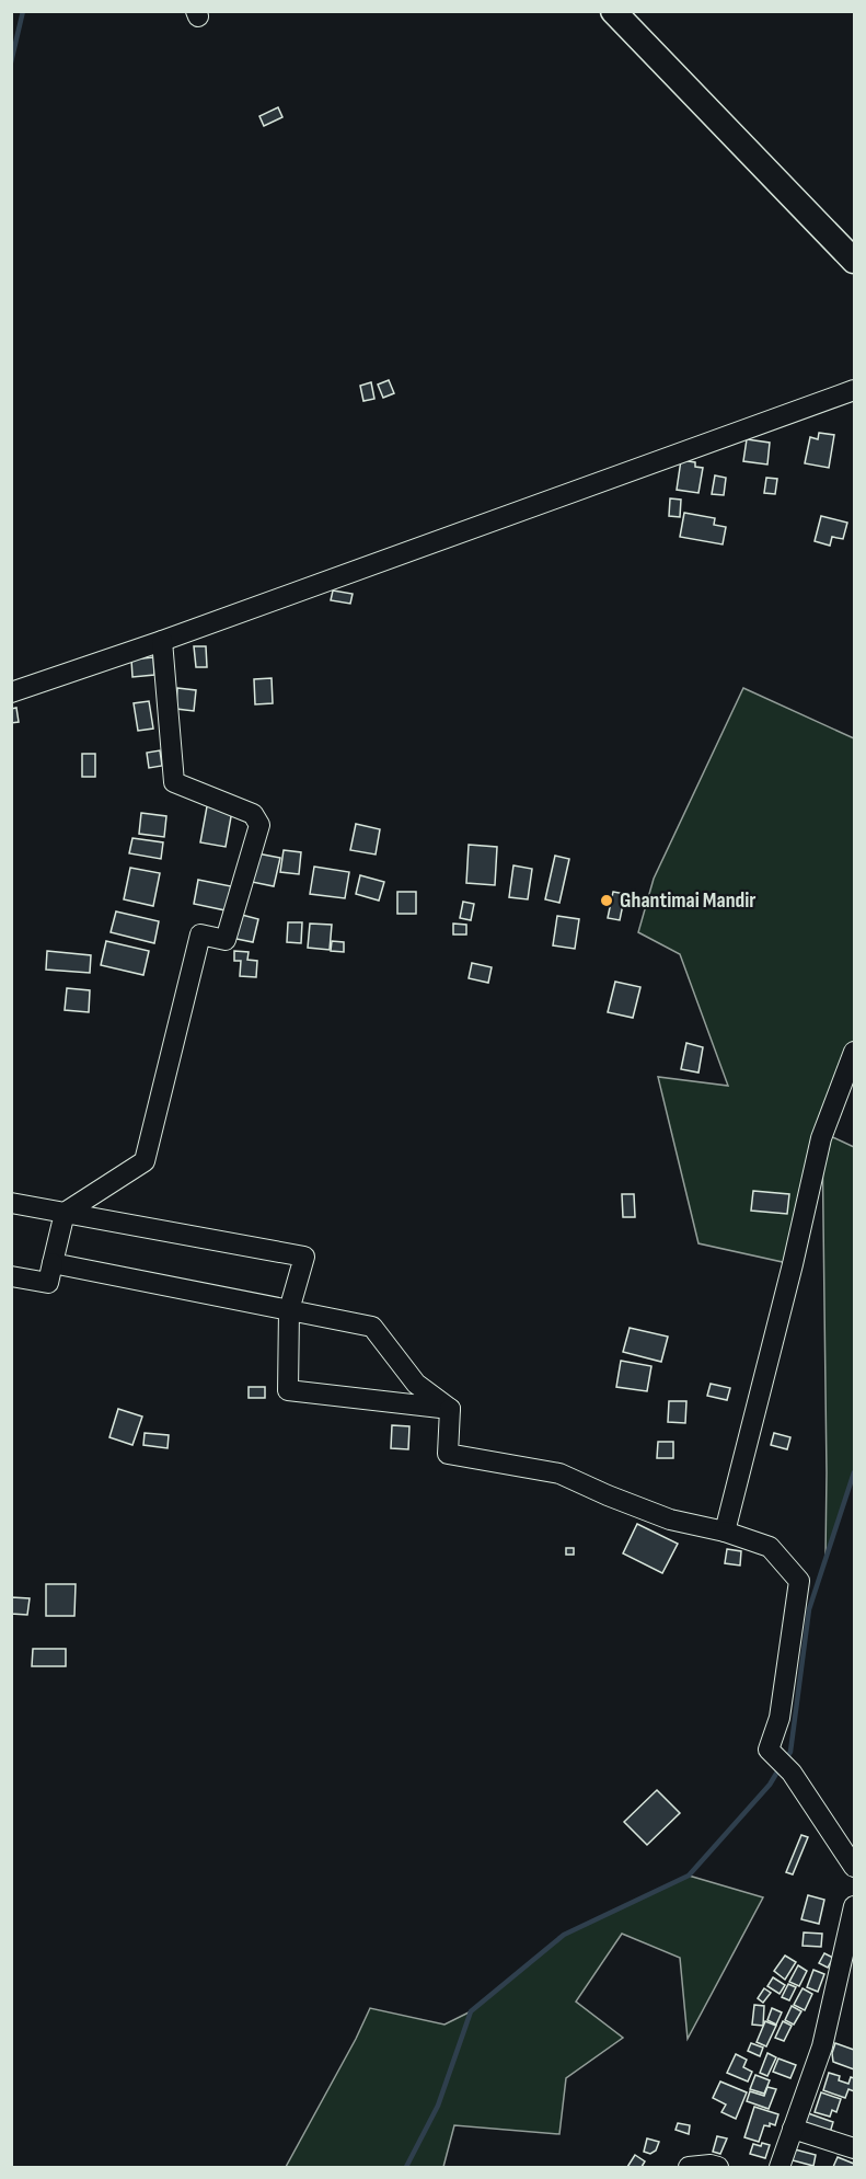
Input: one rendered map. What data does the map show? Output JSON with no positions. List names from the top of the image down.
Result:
{
  "places": ["Ghantimai Mandir"]
}
